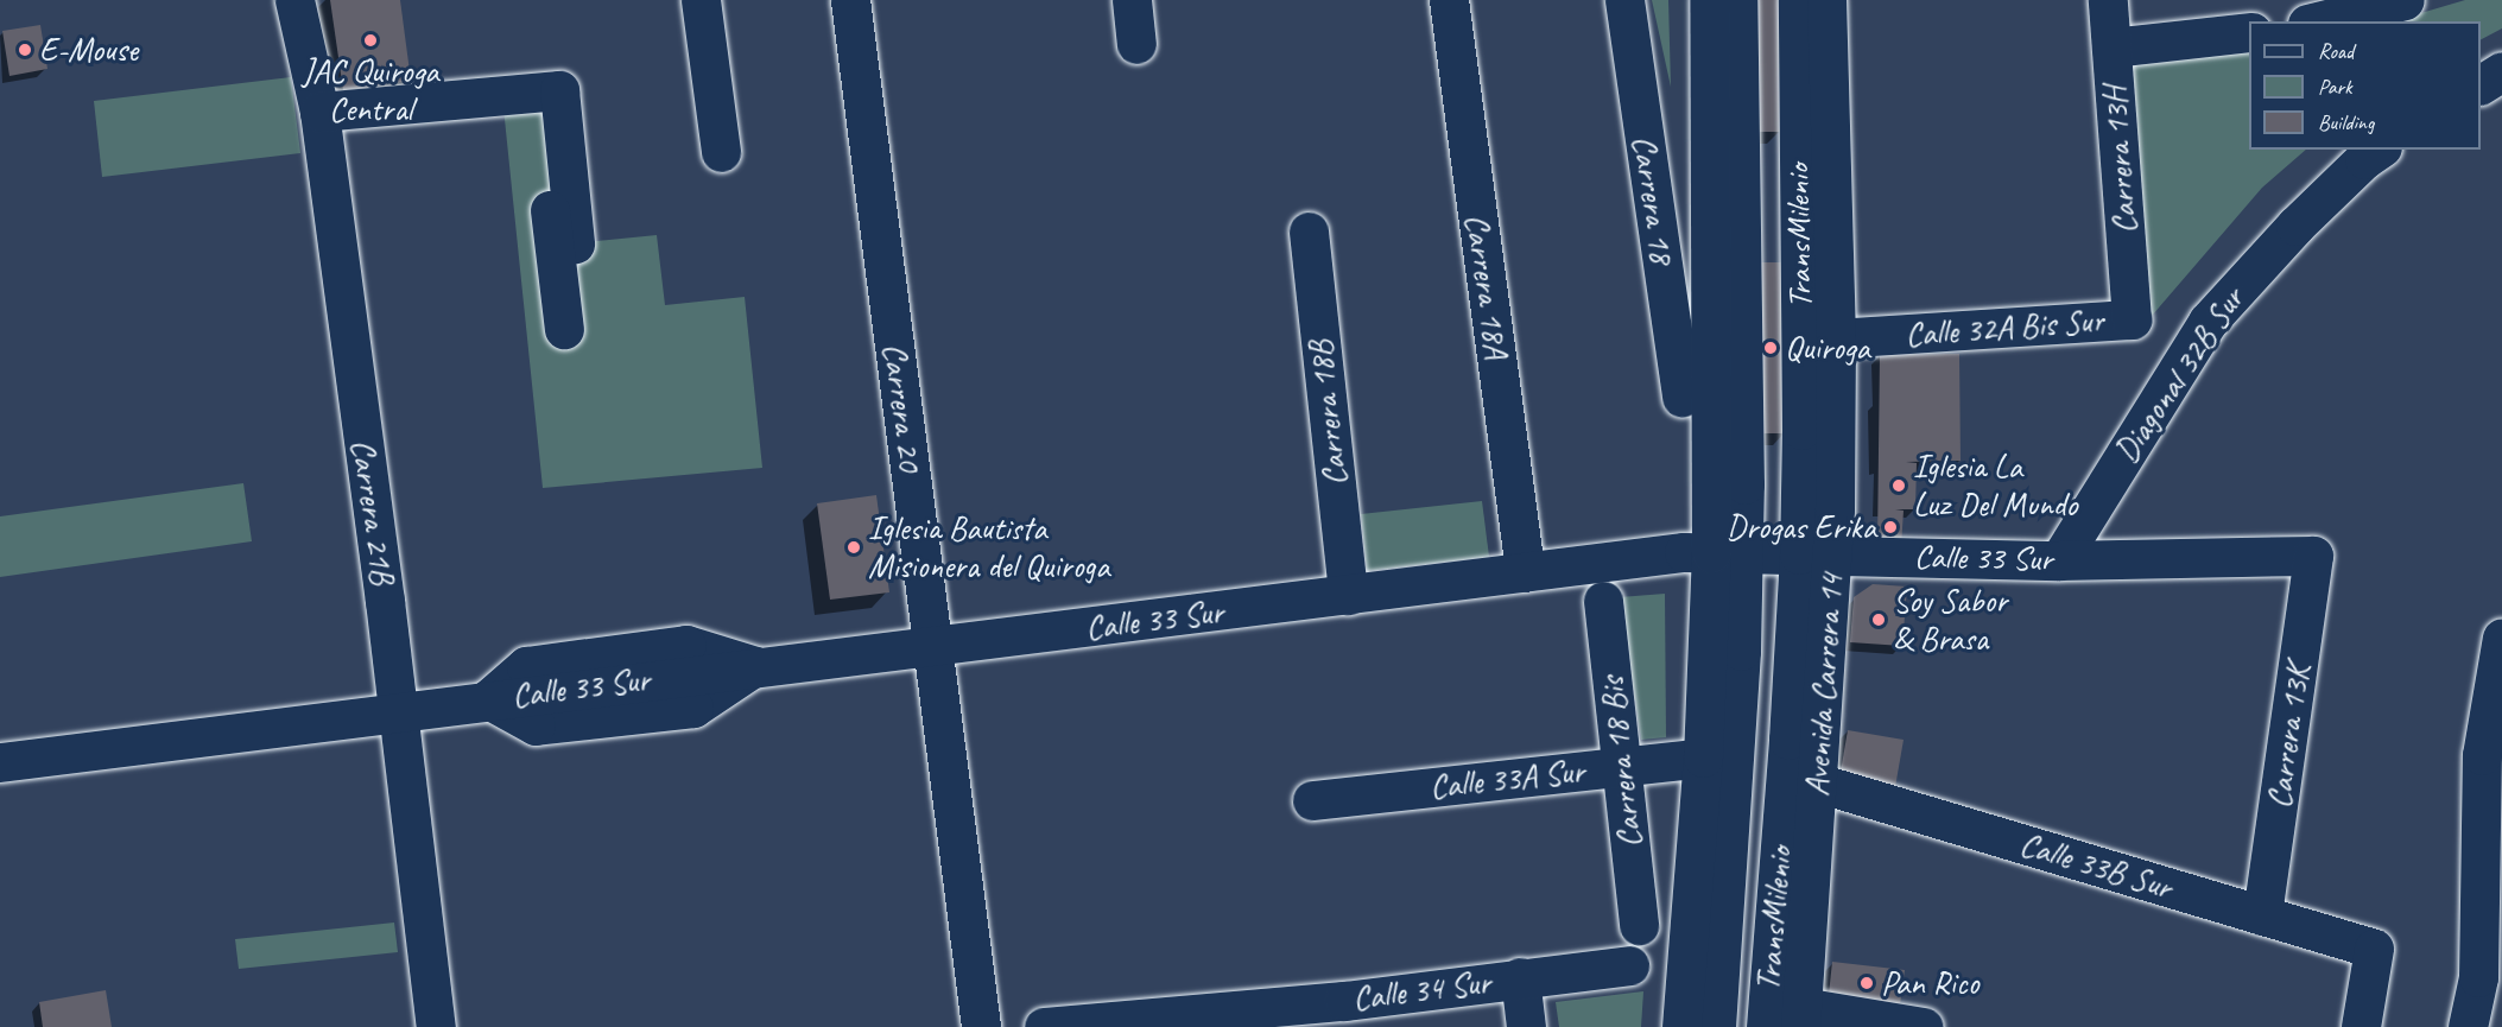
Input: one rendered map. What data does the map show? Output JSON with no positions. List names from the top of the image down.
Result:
{
  "streets": {
    "street": [
      "Carrera 13H",
      "Carrera 18",
      "TransMilenio",
      "Carrera 18A",
      "Calle 32A Bis Sur",
      "Diagonal 32B Sur",
      "Carrera 20",
      "Carrera 18B",
      "Carrera 21B",
      "Calle 33 Sur",
      "Avenida Carrera 14",
      "Carrera 13K",
      "Carrera 18 Bis",
      "Calle 33A Sur",
      "Calle 33B Sur",
      "Calle 34 Sur"
    ]
  },
  "crossings": [
    ["Carrera 13H", "Calle 32A Bis Sur"],
    ["TransMilenio", "Calle 33 Sur"],
    ["TransMilenio", "Avenida Carrera 14"],
    ["Carrera 18A", "Calle 33 Sur"],
    ["Calle 32A Bis Sur", "Avenida Carrera 14"],
    ["Diagonal 32B Sur", "Calle 33 Sur"],
    ["Carrera 20", "Calle 33 Sur"],
    ["Carrera 18B", "Calle 33 Sur"],
    ["Carrera 21B", "Calle 33 Sur"],
    ["Calle 33 Sur", "Avenida Carrera 14"],
    ["Calle 33 Sur", "Carrera 13K"],
    ["Avenida Carrera 14", "Calle 33B Sur"],
    ["Carrera 13K", "Calle 33B Sur"],
    ["Carrera 18 Bis", "Calle 33A Sur"]
  ],
  "places": [
    "JAC Quiroga Central",
    "E-Mouse",
    "Quiroga",
    "Iglesia La Luz Del Mundo",
    "Drogas Erika",
    "Iglesia Bautista Misionera del Quiroga",
    "Soy Sabor & Brasa",
    "Pan Rico"
  ],
  "legend": ["Road", "Park", "Building"]
}
